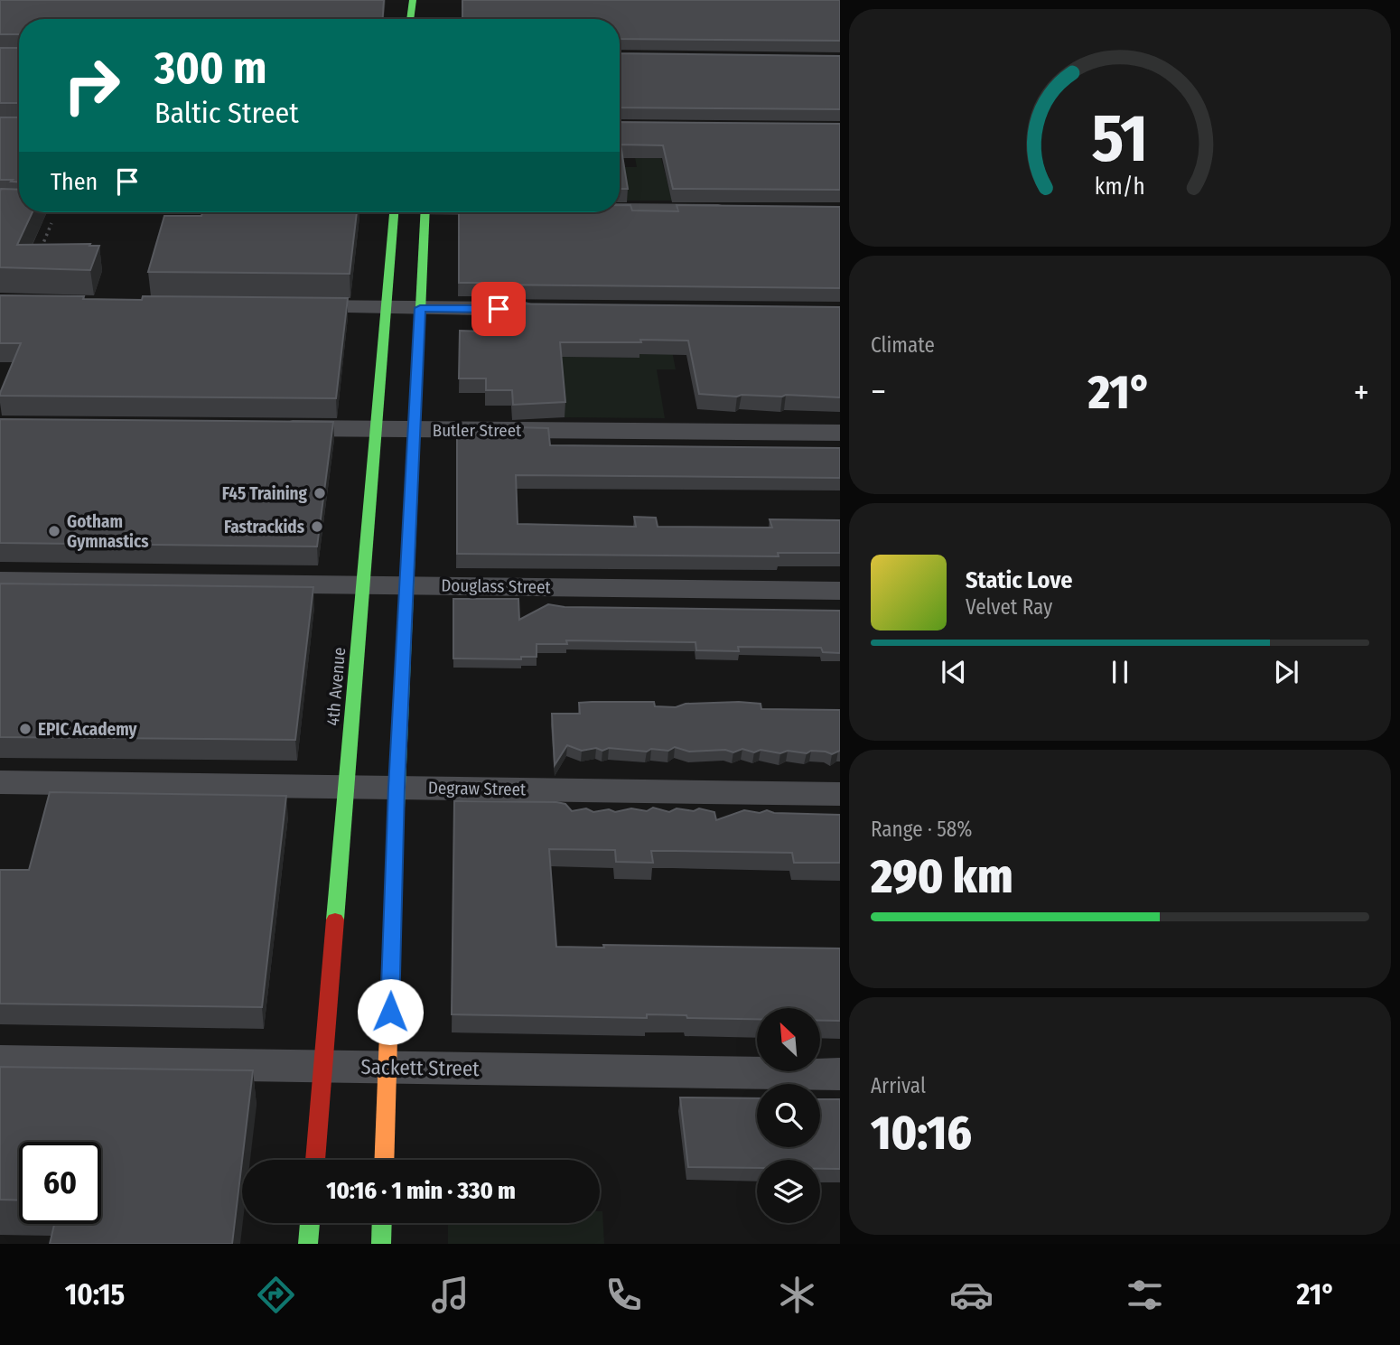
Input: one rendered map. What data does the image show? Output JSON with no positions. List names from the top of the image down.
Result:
{
  "streets": {
    "main road": ["4th Avenue"],
    "street": [
      "Butler Street",
      "Douglass Street",
      "Degraw Street",
      "Sackett Street"
    ]
  },
  "crossings": [
    ["Butler Street", "4th Avenue"],
    ["Douglass Street", "4th Avenue"],
    ["4th Avenue", "Degraw Street"],
    ["4th Avenue", "Sackett Street"]
  ],
  "places": [
    "F45 Training",
    "Fastrackids",
    "Gotham Gymnastics",
    "EPIC Academy"
  ],
  "north": "top left",
  "page": {
    "turn": ["300 m", "Baltic Street"],
    "then": "Then",
    "tile": [
      "Climate",
      ["Range · 58%", "290 km"],
      ["Arrival", "10:16"]
    ],
    "heat": ["−", "21°", "+"],
    "song": ["Static Love", "Velvet Ray"],
    "limit": "60",
    "trip": "10:16 · 1 min · 330 m",
    "tabs": ["10:15", "21°"],
    "gauge": ["51", "km/h"]
  }
}
